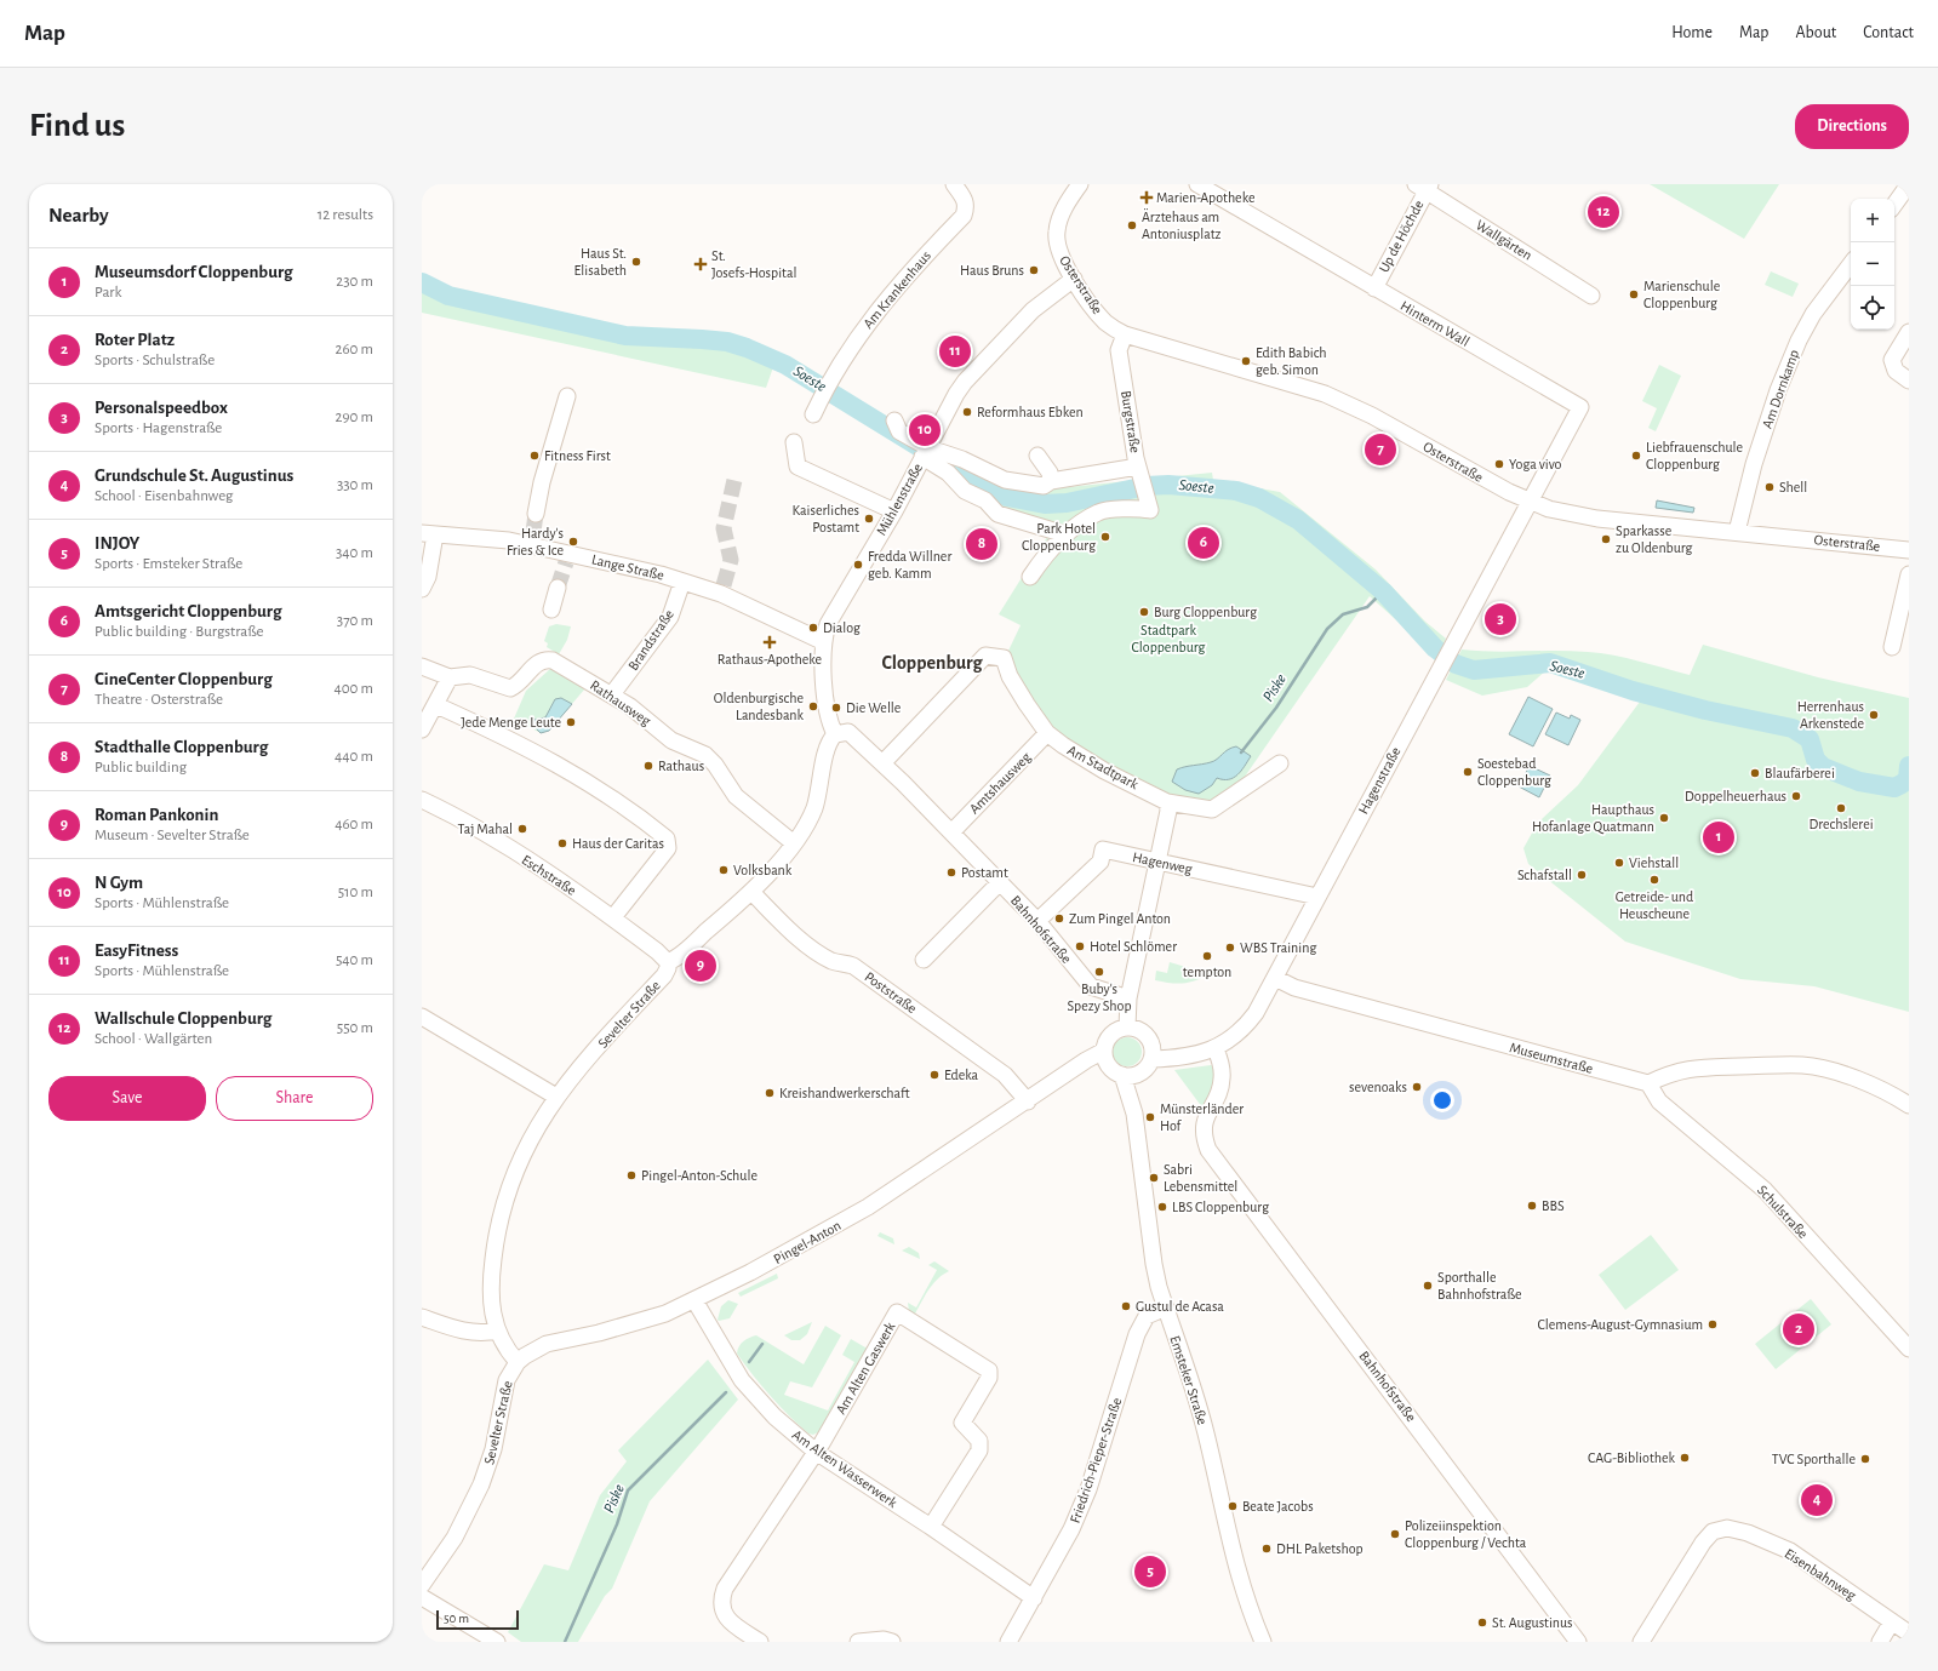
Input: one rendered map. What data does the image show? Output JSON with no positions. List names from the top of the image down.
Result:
{
  "streets": {
    "street": [
      "Up de Höchde",
      "Wallgärten",
      "Osterstraße",
      "Am Krankenhaus",
      "Hinterm Wall",
      "Am Dornkamp",
      "Burgstraße",
      "Mühlenstraße",
      "Lange Straße",
      "Brandstraße",
      "Rathausweg",
      "Am Stadtpark",
      "Hagenstraße",
      "Amtshausweg",
      "Hagenweg",
      "Eschstraße",
      "Bahnhofstraße",
      "Poststraße",
      "Sevelter Straße",
      "Museumstraße",
      "Schulstraße",
      "Pingel-Anton",
      "Am Alten Gaswerk",
      "Emsteker Straße",
      "Friedrich-Pieper-Straße",
      "Am Alten Wasserwerk",
      "Eisenbahnweg"
    ]
  },
  "crossings": [
    ["Up de Höchde", "Wallgärten"],
    ["Up de Höchde", "Hinterm Wall"],
    ["Osterstraße", "Hinterm Wall"],
    ["Osterstraße", "Am Dornkamp"],
    ["Osterstraße", "Burgstraße"],
    ["Osterstraße", "Mühlenstraße"],
    ["Osterstraße", "Hagenstraße"],
    ["Hinterm Wall", "Hagenstraße"],
    ["Mühlenstraße", "Lange Straße"],
    ["Mühlenstraße", "Bahnhofstraße"],
    ["Mühlenstraße", "Sevelter Straße"],
    ["Lange Straße", "Brandstraße"],
    ["Brandstraße", "Rathausweg"],
    ["Rathausweg", "Sevelter Straße"],
    ["Am Stadtpark", "Amtshausweg"],
    ["Am Stadtpark", "Bahnhofstraße"],
    ["Hagenstraße", "Hagenweg"],
    ["Hagenstraße", "Bahnhofstraße"],
    ["Hagenstraße", "Museumstraße"],
    ["Hagenstraße", "Pingel-Anton"],
    ["Hagenstraße", "Emsteker Straße"],
    ["Amtshausweg", "Bahnhofstraße"],
    ["Hagenweg", "Bahnhofstraße"],
    ["Eschstraße", "Sevelter Straße"],
    ["Bahnhofstraße", "Sevelter Straße"],
    ["Poststraße", "Sevelter Straße"],
    ["Poststraße", "Pingel-Anton"],
    ["Sevelter Straße", "Pingel-Anton"],
    ["Museumstraße", "Schulstraße"],
    ["Pingel-Anton", "Emsteker Straße"],
    ["Pingel-Anton", "Am Alten Wasserwerk"],
    ["Am Alten Gaswerk", "Am Alten Wasserwerk"],
    ["Emsteker Straße", "Friedrich-Pieper-Straße"],
    ["Friedrich-Pieper-Straße", "Am Alten Wasserwerk"]
  ],
  "districts": ["Cloppenburg"],
  "water": ["Soeste", "Piske"],
  "parks": ["Stadtpark Cloppenburg"],
  "places": {
    "health": ["Marien-Apotheke", "St. Josefs-Hospital", "Rathaus-Apotheke"],
    "other": [
      "Ärztehaus am Antoniusplatz",
      "Haus St. Elisabeth",
      "Haus Bruns",
      "Marienschule Cloppenburg",
      "Edith Babich geb. Simon",
      "Reformhaus Ebken",
      "Fitness First",
      "Liebfrauenschule Cloppenburg",
      "Yoga vivo",
      "Shell",
      "Kaiserliches Postamt",
      "Park Hotel Cloppenburg",
      "Sparkasse zu Oldenburg",
      "Hardy's Fries & Ice",
      "Fredda Willner geb. Kamm",
      "Burg Cloppenburg",
      "Dialog",
      "Oldenburgische Landesbank",
      "Die Welle",
      "Herrenhaus Arkenstede",
      "Jede Menge Leute",
      "Rathaus",
      "Soestebad Cloppenburg",
      "Blaufärberei",
      "Doppelheuerhaus",
      "Drechslerei",
      "Haupthaus Hofanlage Quatmann",
      "Taj Mahal",
      "Haus der Caritas",
      "Viehstall",
      "Volksbank",
      "Postamt",
      "Schafstall",
      "Getreide- und Heuscheune",
      "Zum Pingel Anton",
      "Hotel Schlömer",
      "WBS Training",
      "tempton",
      "Buby's Spezy Shop",
      "Edeka",
      "sevenoaks",
      "Kreishandwerkerschaft",
      "Münsterländer Hof",
      "Pingel-Anton-Schule",
      "Sabri Lebensmittel",
      "BBS",
      "LBS Cloppenburg",
      "Sporthalle Bahnhofstraße",
      "Gustul de Acasa",
      "Clemens-August-Gymnasium",
      "CAG-Bibliothek",
      "TVC Sporthalle",
      "Beate Jacobs",
      "Polizeiinspektion Cloppenburg / Vechta",
      "DHL Paketshop",
      "St. Augustinus"
    ]
  },
  "scale_bar": "50 m",
  "page": {
    "header": "Map",
    "nav": [
      "Home",
      "Map",
      "About",
      "Contact"
    ],
    "buttons": [
      "Directions",
      ["Save", "Share"]
    ],
    "title": "Find us",
    "heading": ["Nearby", "12 results"],
    "pins": [
      "12",
      "11",
      "10",
      "7",
      "6",
      "8",
      "3",
      "1",
      "9",
      "2",
      "4",
      "5"
    ],
    "map_buttons": ["+", "−"],
    "list": [
      {
        "mark": "1",
        "name": "Museumsdorf Cloppenburg",
        "note": "Park",
        "value": "230 m"
      },
      {
        "mark": "2",
        "name": "Roter Platz",
        "note": "Sports · Schulstraße",
        "value": "260 m"
      },
      {
        "mark": "3",
        "name": "Personalspeedbox",
        "note": "Sports · Hagenstraße",
        "value": "290 m"
      },
      {
        "mark": "4",
        "name": "Grundschule St. Augustinus",
        "note": "School · Eisenbahnweg",
        "value": "330 m"
      },
      {
        "mark": "5",
        "name": "INJOY",
        "note": "Sports · Emsteker Straße",
        "value": "340 m"
      },
      {
        "mark": "6",
        "name": "Amtsgericht Cloppenburg",
        "note": "Public building · Burgstraße",
        "value": "370 m"
      },
      {
        "mark": "7",
        "name": "CineCenter Cloppenburg",
        "note": "Theatre · Osterstraße",
        "value": "400 m"
      },
      {
        "mark": "8",
        "name": "Stadthalle Cloppenburg",
        "note": "Public building",
        "value": "440 m"
      },
      {
        "mark": "9",
        "name": "Roman Pankonin",
        "note": "Museum · Sevelter Straße",
        "value": "460 m"
      },
      {
        "mark": "10",
        "name": "N Gym",
        "note": "Sports · Mühlenstraße",
        "value": "510 m"
      },
      {
        "mark": "11",
        "name": "EasyFitness",
        "note": "Sports · Mühlenstraße",
        "value": "540 m"
      },
      {
        "mark": "12",
        "name": "Wallschule Cloppenburg",
        "note": "School · Wallgärten",
        "value": "550 m"
      }
    ],
    "scale": "50 m"
  }
}
